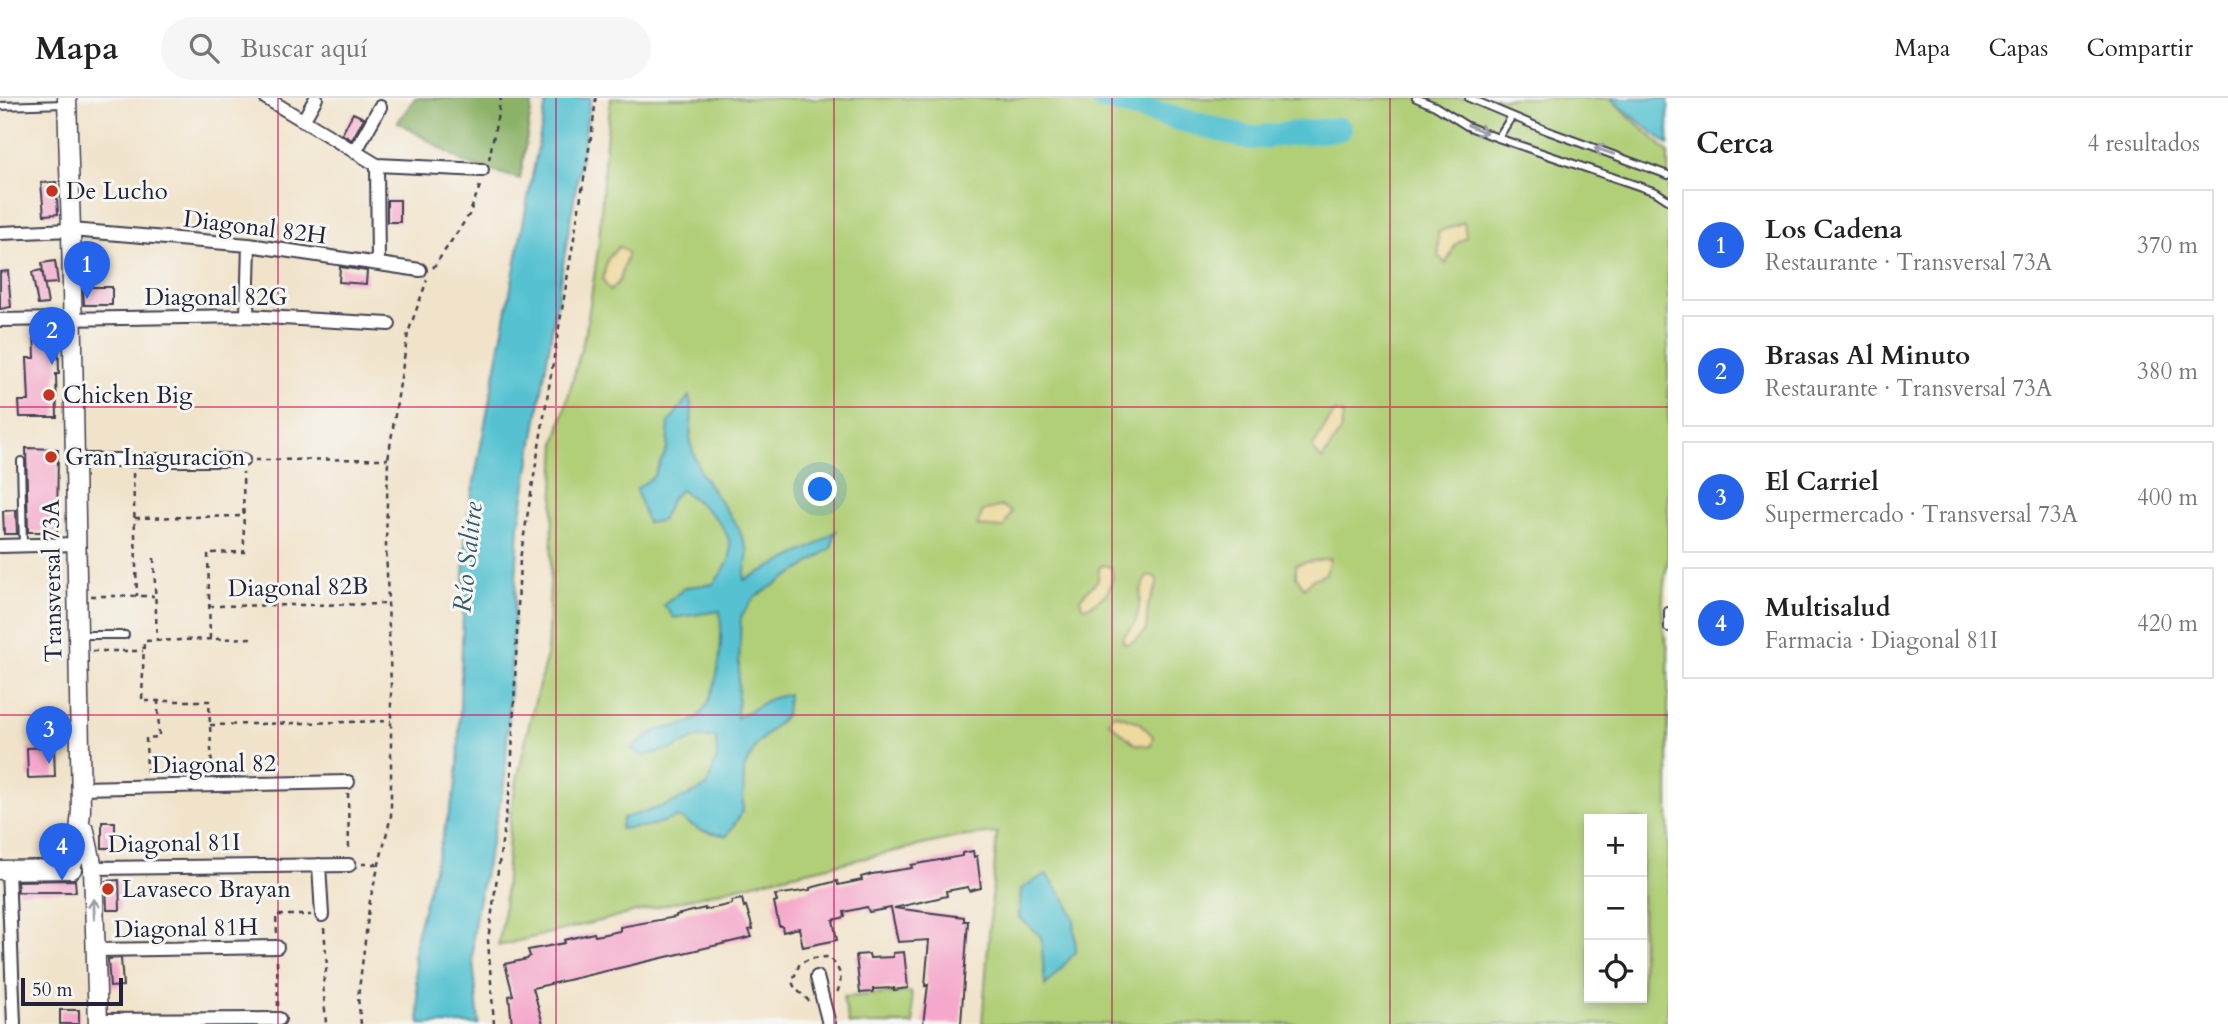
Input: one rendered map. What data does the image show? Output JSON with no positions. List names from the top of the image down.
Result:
{
  "streets": {
    "street": [
      "Diagonal 82H",
      "Diagonal 82G",
      "Transversal 73A",
      "Diagonal 82",
      "Diagonal 81I",
      "Diagonal 81H"
    ],
    "path": ["Diagonal 82B"]
  },
  "crossings": [
    ["Diagonal 82H", "Transversal 73A"],
    ["Diagonal 82G", "Transversal 73A"],
    ["Transversal 73A", "Diagonal 82"],
    ["Transversal 73A", "Diagonal 81I"],
    ["Transversal 73A", "Diagonal 81H"]
  ],
  "water": ["Río Salitre"],
  "places": [
    "De Lucho",
    "Chicken Big",
    "Gran Inaguracion",
    "Lavaseco Brayan"
  ],
  "scale_bar": "50 m",
  "page": {
    "header": "Mapa",
    "search": "Buscar aquí",
    "nav": ["Mapa", "Capas", "Compartir"],
    "heading": ["Cerca", "4 resultados"],
    "list": [
      {
        "mark": "1",
        "name": "Los Cadena",
        "note": "Restaurante · Transversal 73A",
        "value": "370 m"
      },
      {
        "mark": "2",
        "name": "Brasas Al Minuto",
        "note": "Restaurante · Transversal 73A",
        "value": "380 m"
      },
      {
        "mark": "3",
        "name": "El Carriel",
        "note": "Supermercado · Transversal 73A",
        "value": "400 m"
      },
      {
        "mark": "4",
        "name": "Multisalud",
        "note": "Farmacia · Diagonal 81I",
        "value": "420 m"
      }
    ],
    "pins": [
      "1",
      "2",
      "3",
      "4"
    ],
    "map_buttons": ["+", "−"],
    "scale": "50 m"
  }
}
